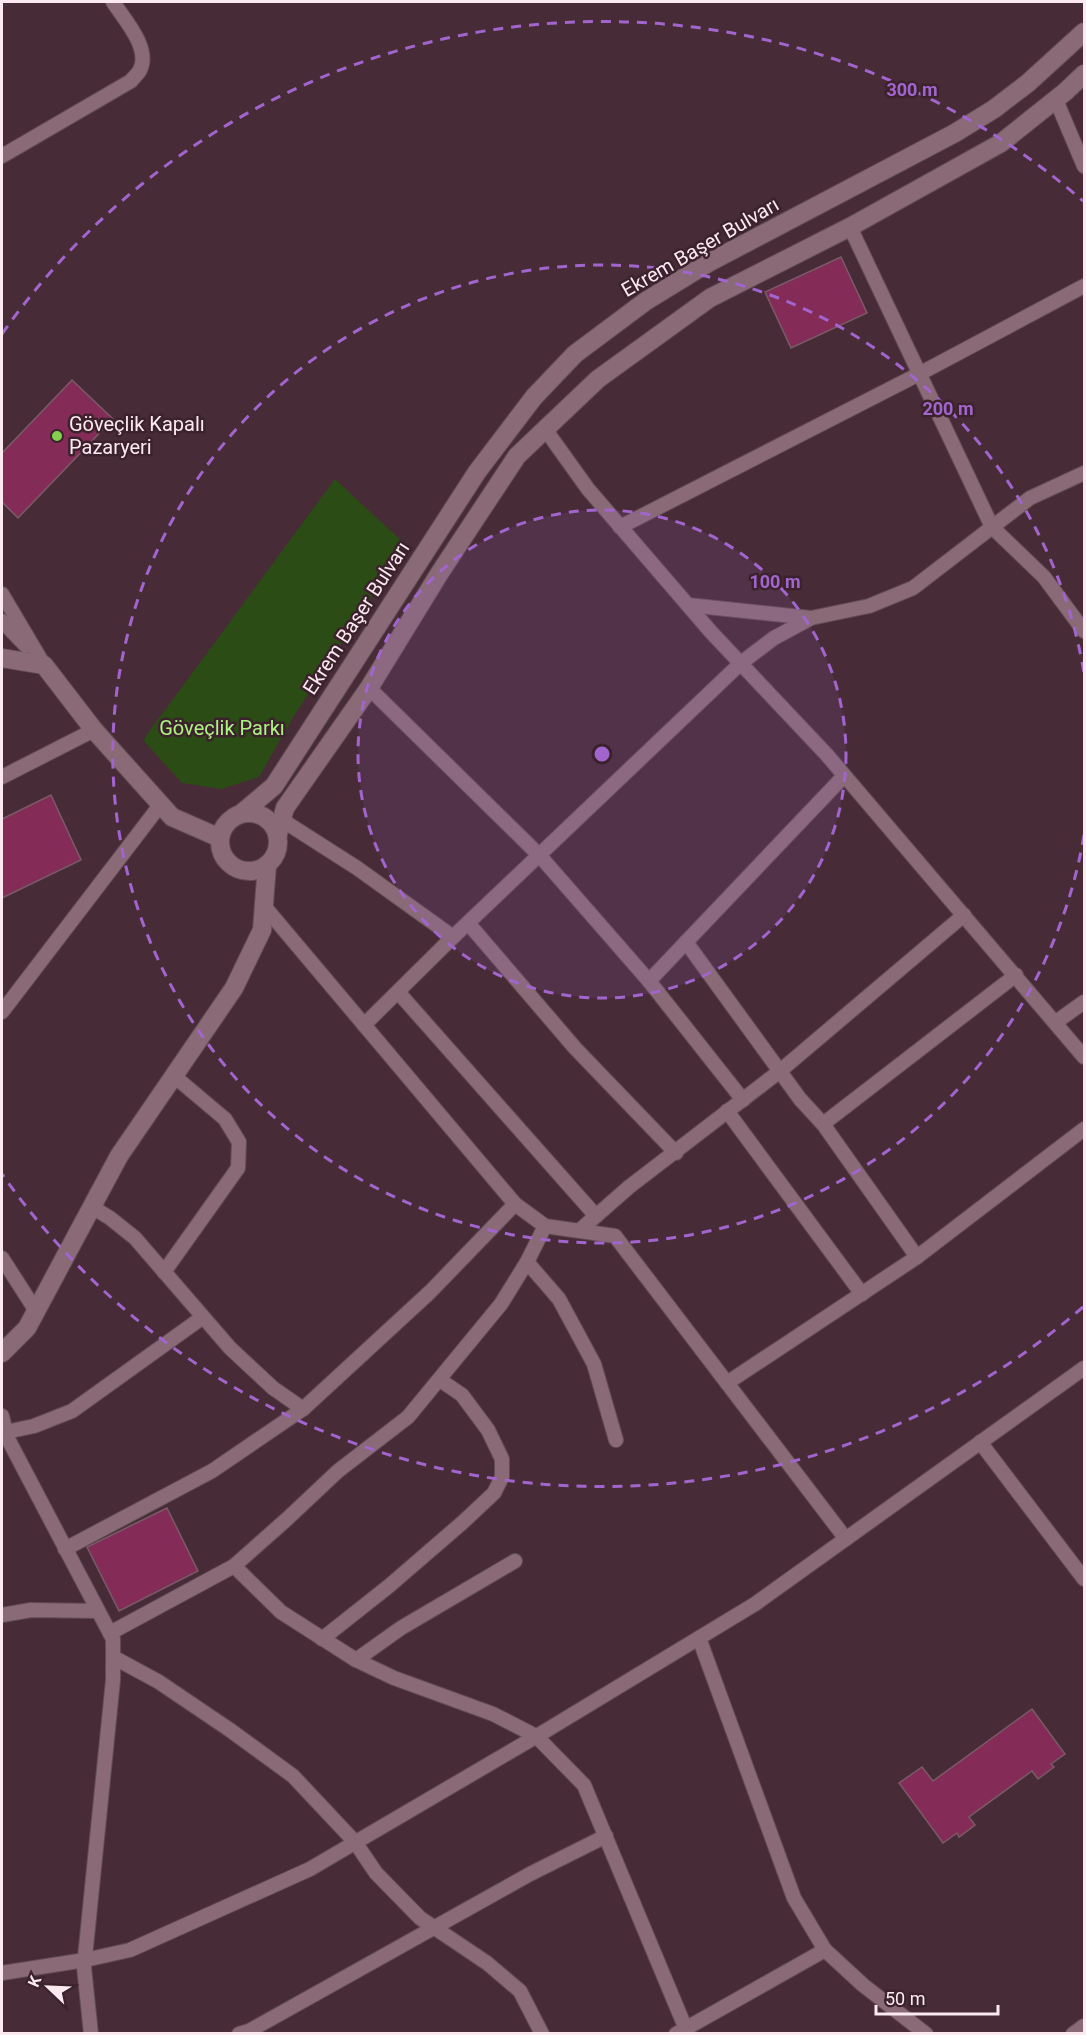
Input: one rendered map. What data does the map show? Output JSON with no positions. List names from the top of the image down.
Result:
{
  "streets": {
    "main road": ["Ekrem Başer Bulvarı"]
  },
  "parks": ["Göveçlik Parkı"],
  "places": ["Göveçlik Kapalı Pazaryeri"],
  "scale_bar": "50 m",
  "north": "top left",
  "rings": ["300 m", "200 m", "100 m"]
}
